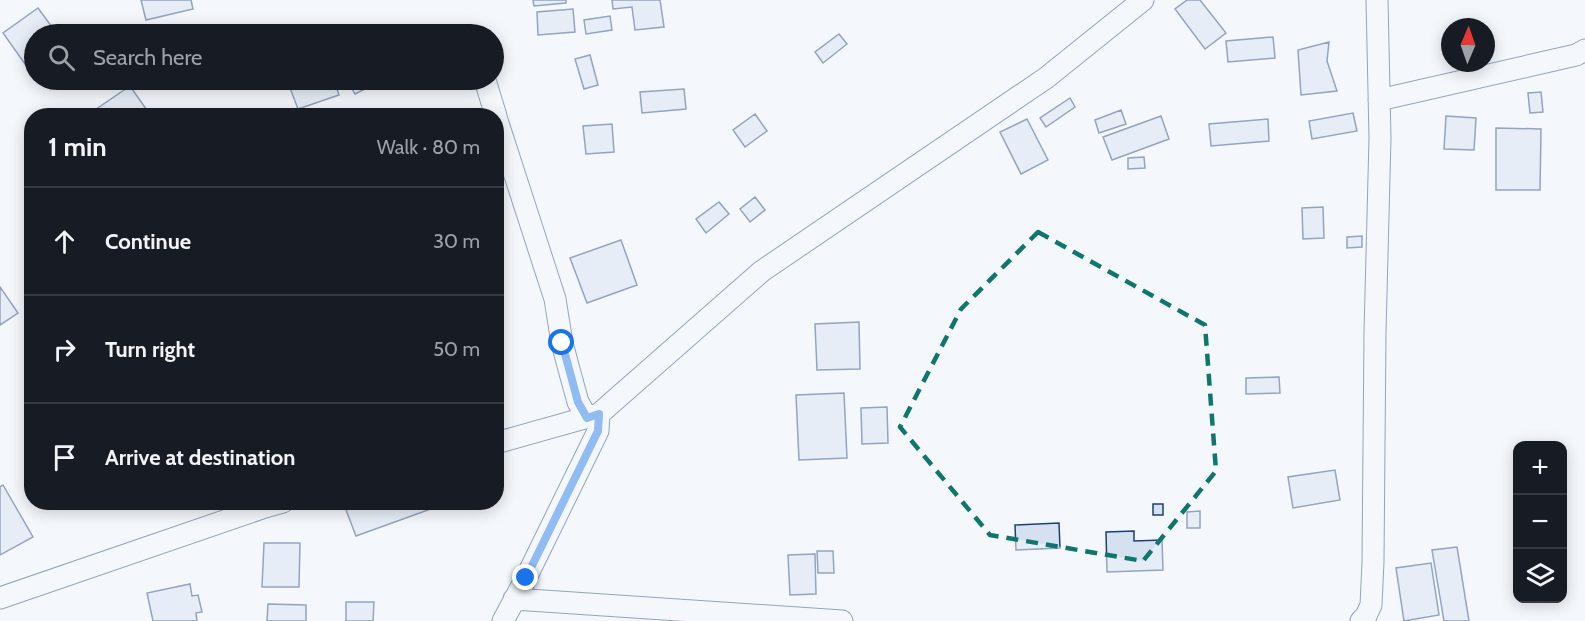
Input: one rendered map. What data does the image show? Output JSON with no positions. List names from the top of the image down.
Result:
{
  "north": "top",
  "page": {
    "search": "Search here",
    "heading": ["1 min", "Walk · 80 m"],
    "list": [
      ["Continue", "30 m"],
      ["Turn right", "50 m"],
      "Arrive at destination"
    ],
    "map_buttons": ["+", "−"]
  }
}
